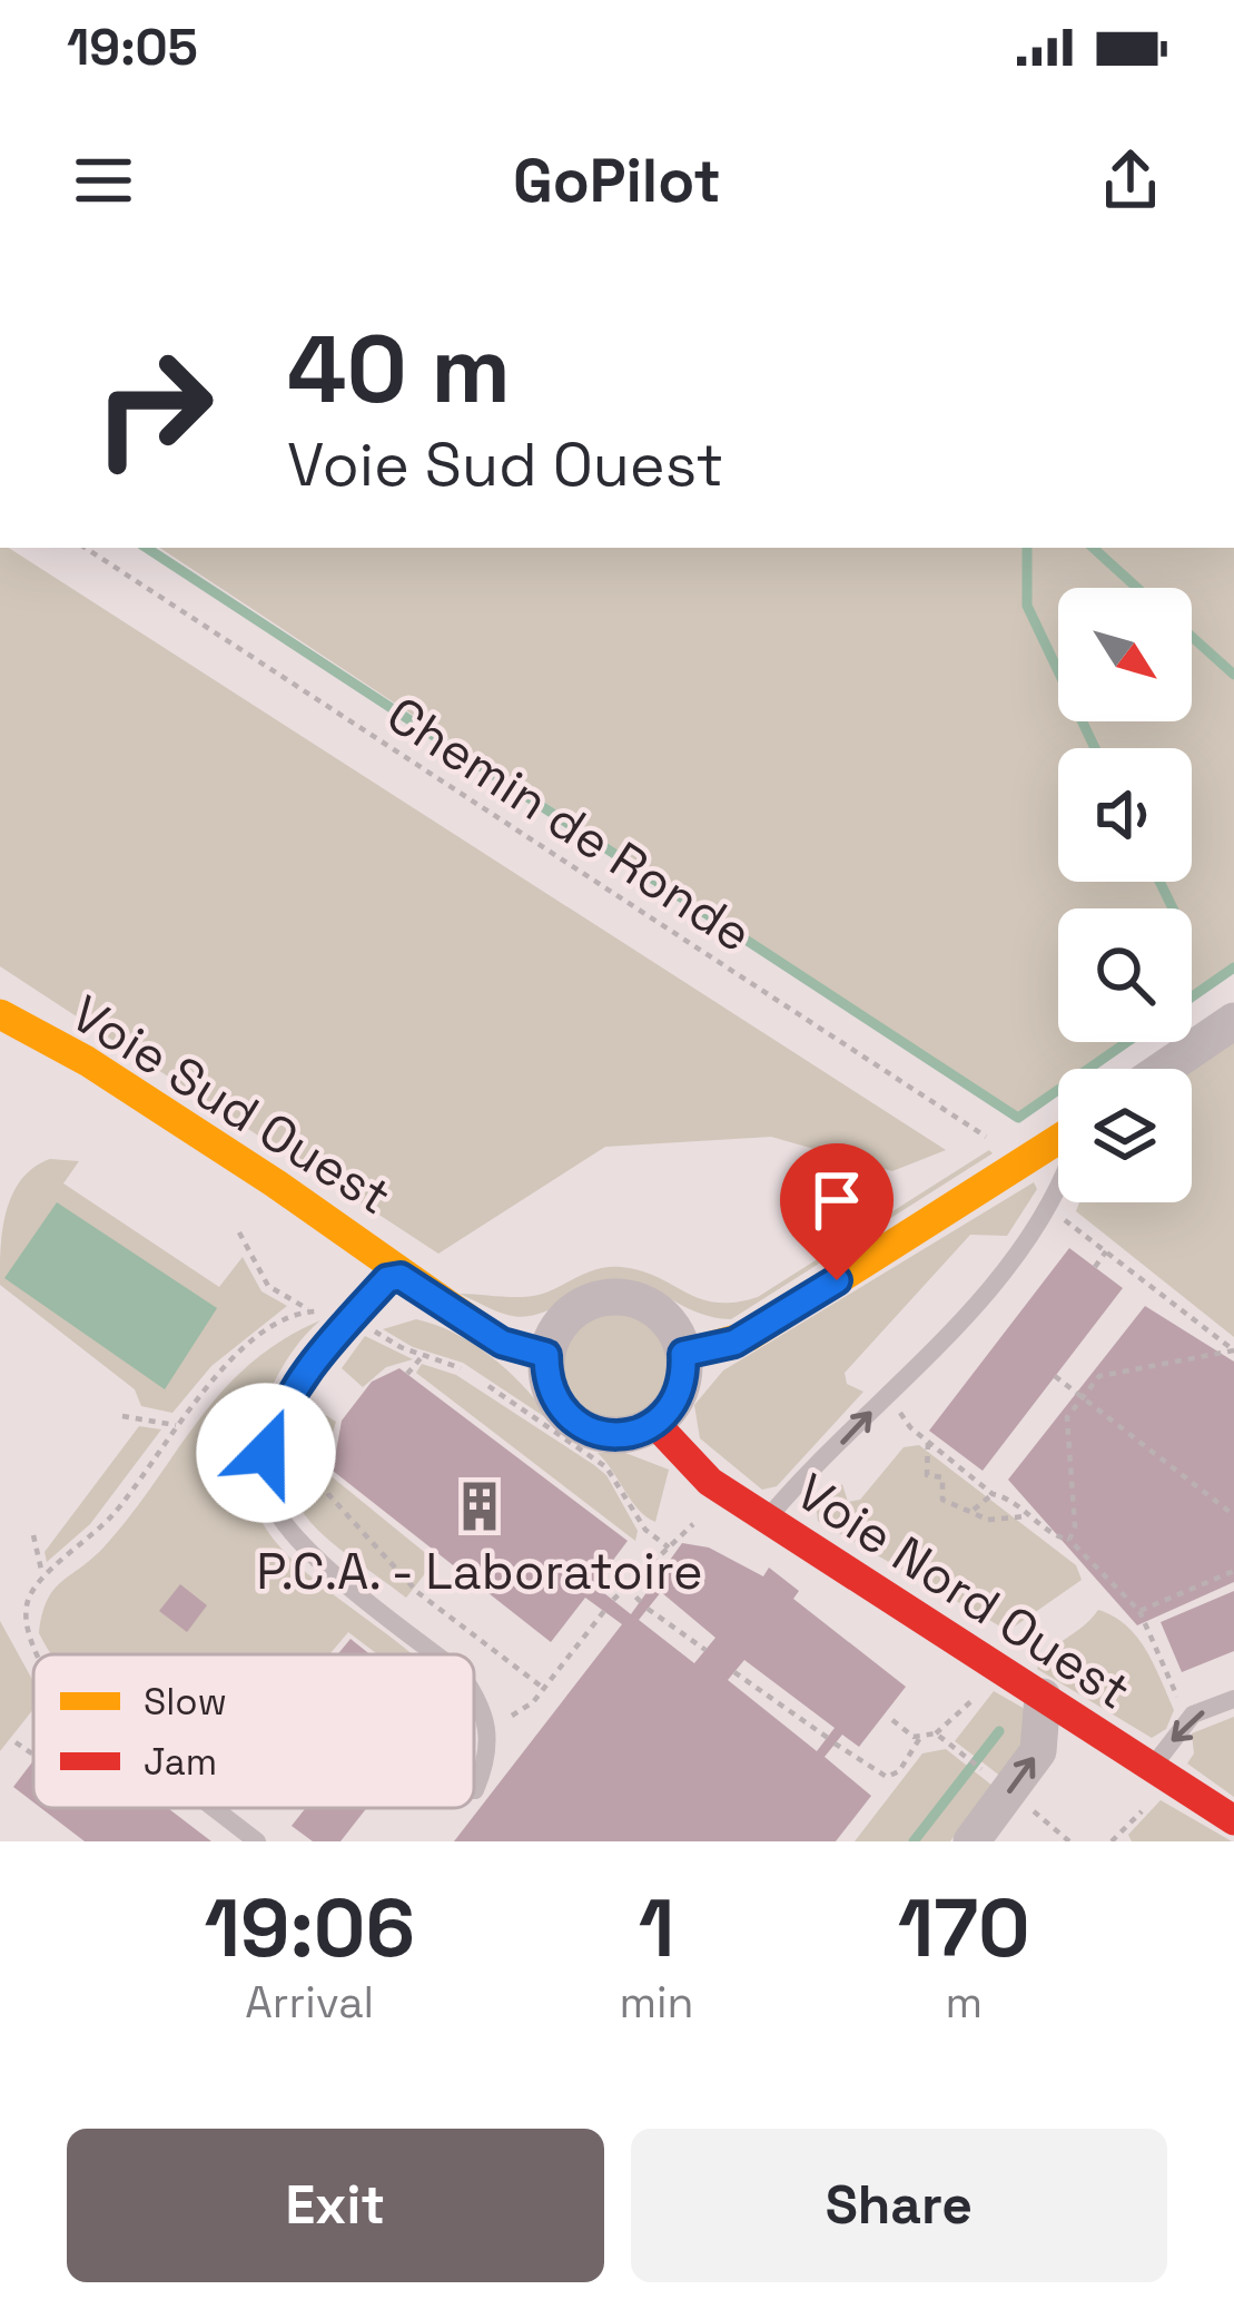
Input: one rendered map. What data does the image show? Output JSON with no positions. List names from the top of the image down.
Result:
{
  "streets": {
    "street": ["Voie Sud Ouest", "Voie Nord Ouest"],
    "path": ["Chemin de Ronde"]
  },
  "crossings": [
    ["Voie Sud Ouest", "Voie Nord Ouest"]
  ],
  "places": {
    "building": ["P.C.A. - Laboratoire"]
  },
  "legend": ["Slow", "Jam"],
  "north": "bottom right",
  "page": {
    "status": "19:05",
    "header": "GoPilot",
    "turn": ["40 m", "Voie Sud Ouest"],
    "eta": [
      "19:06",
      "Arrival",
      "1",
      "min",
      "170",
      "m"
    ],
    "buttons": ["Exit", "Share"]
  }
}
